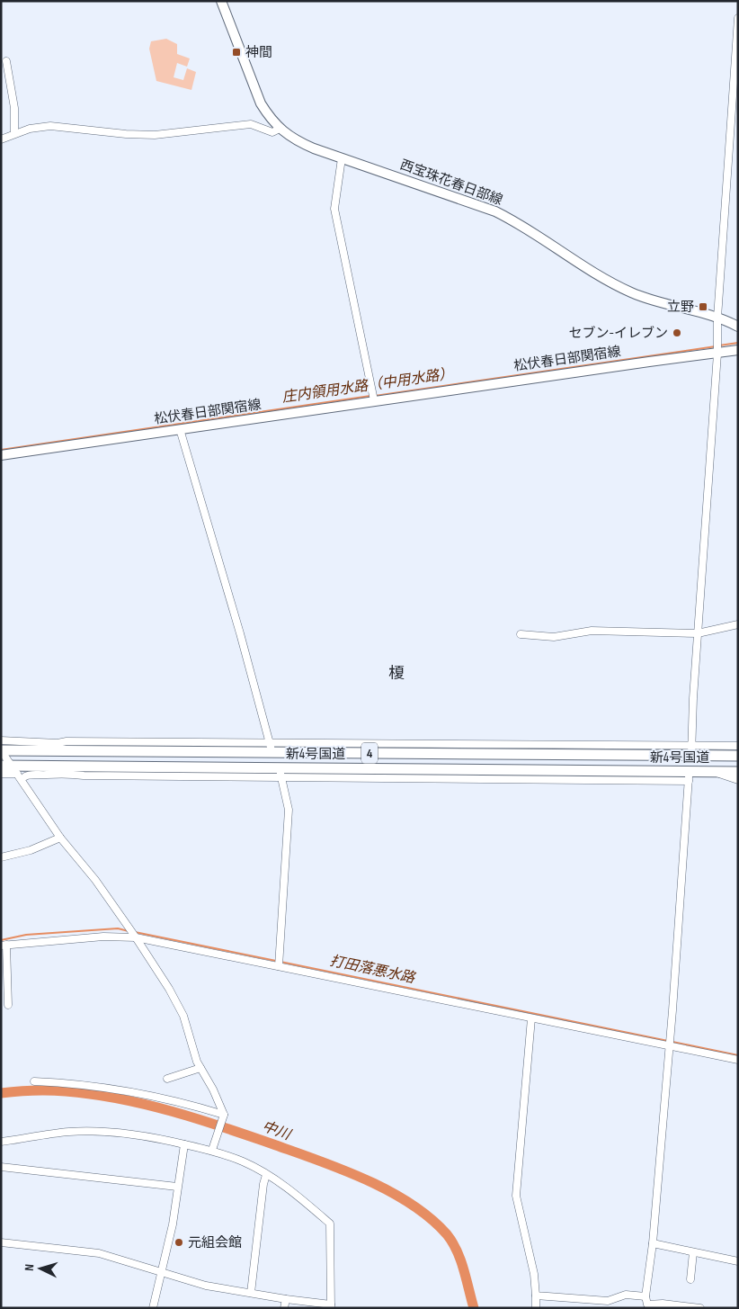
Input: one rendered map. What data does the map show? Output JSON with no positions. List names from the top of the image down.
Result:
{
  "streets": {
    "highway": ["4", "新4号国道"],
    "main road": ["西宝珠花春日部線", "松伏春日部関宿線"]
  },
  "districts": ["榎"],
  "water": ["庄内領用水路（中用水路）", "打田落悪水路", "中川"],
  "places": {
    "transit": ["神間", "立野"],
    "other": ["セブン-イレブン", "元組会館"]
  },
  "north": "left"
}
